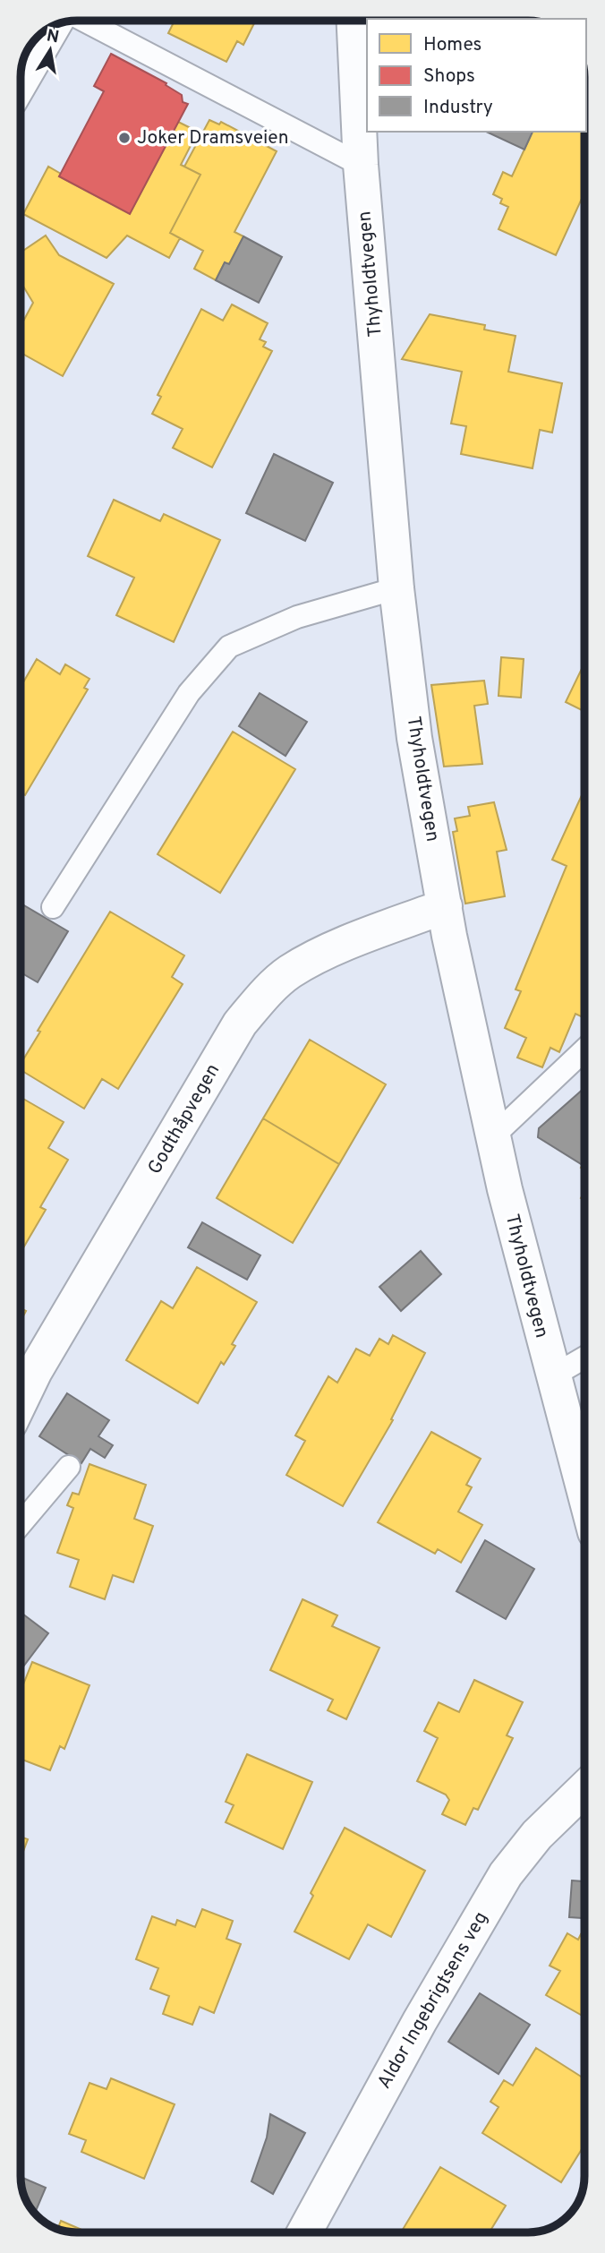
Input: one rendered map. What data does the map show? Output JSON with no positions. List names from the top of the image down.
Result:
{
  "streets": {
    "street": ["Thyholdtvegen", "Godthåpvegen", "Aldor Ingebrigtsens veg"]
  },
  "crossings": [
    ["Thyholdtvegen", "Godthåpvegen"]
  ],
  "places": ["Joker Dramsveien"],
  "legend": ["Homes", "Shops", "Industry"],
  "north": "top"
}
